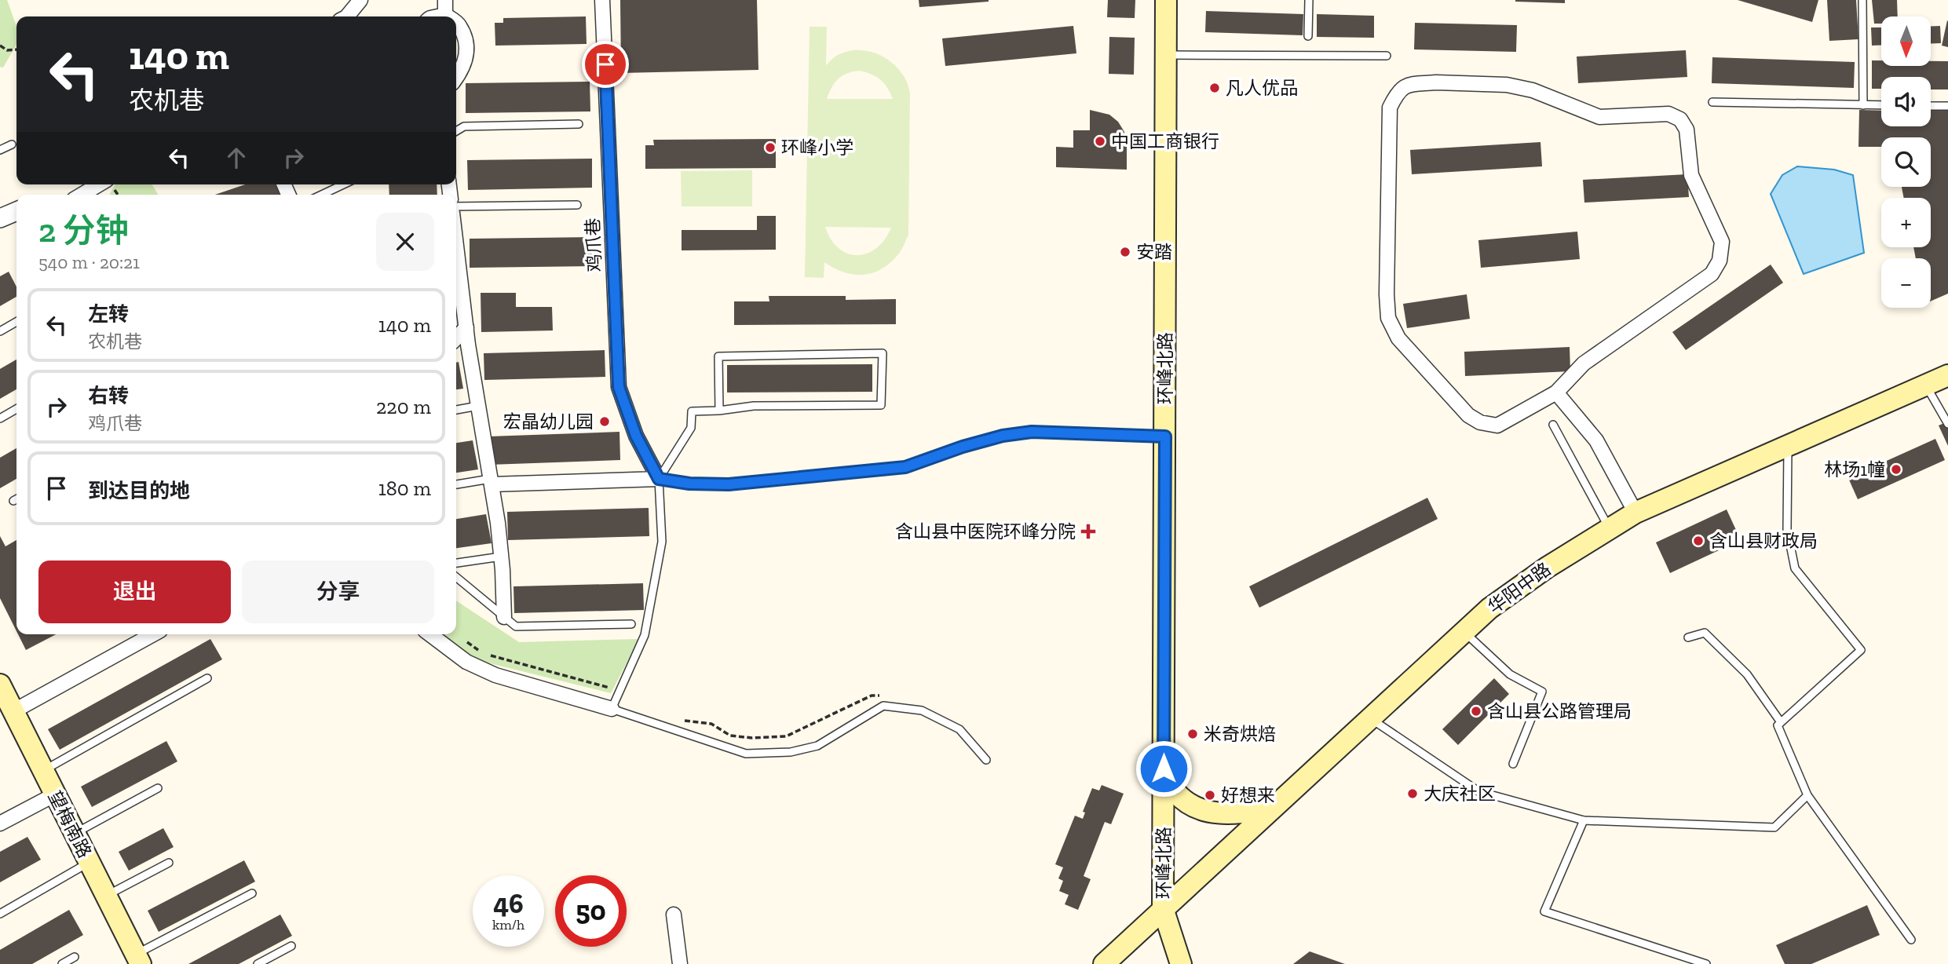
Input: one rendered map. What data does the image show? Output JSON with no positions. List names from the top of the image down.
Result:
{
  "streets": {
    "main road": ["环峰北路", "华阳中路", "望梅南路"],
    "street": ["鸡爪巷"]
  },
  "crossings": [
    ["环峰北路", "华阳中路"]
  ],
  "places": {
    "other": [
      "凡人优品",
      "中国工商银行",
      "环峰小学",
      "安踏",
      "宏晶幼儿园",
      "林场1幢",
      "含山县财政局",
      "含山县公路管理局",
      "米奇烘焙",
      "大庆社区",
      "好想来"
    ],
    "health": ["含山县中医院环峰分院"]
  },
  "north": "bottom",
  "page": {
    "map_buttons": ["+", "−"],
    "turn": ["140 m", "农机巷"],
    "heading": ["2 分钟", "540 m · 20:21"],
    "list": [
      {
        "name": "左转",
        "note": "农机巷",
        "value": "140 m"
      },
      {
        "name": "右转",
        "note": "鸡爪巷",
        "value": "220 m"
      },
      {
        "name": "到达目的地",
        "value": "180 m"
      }
    ],
    "buttons": ["退出", "分享"],
    "speed": "46 km/h",
    "limit": "50"
  }
}
